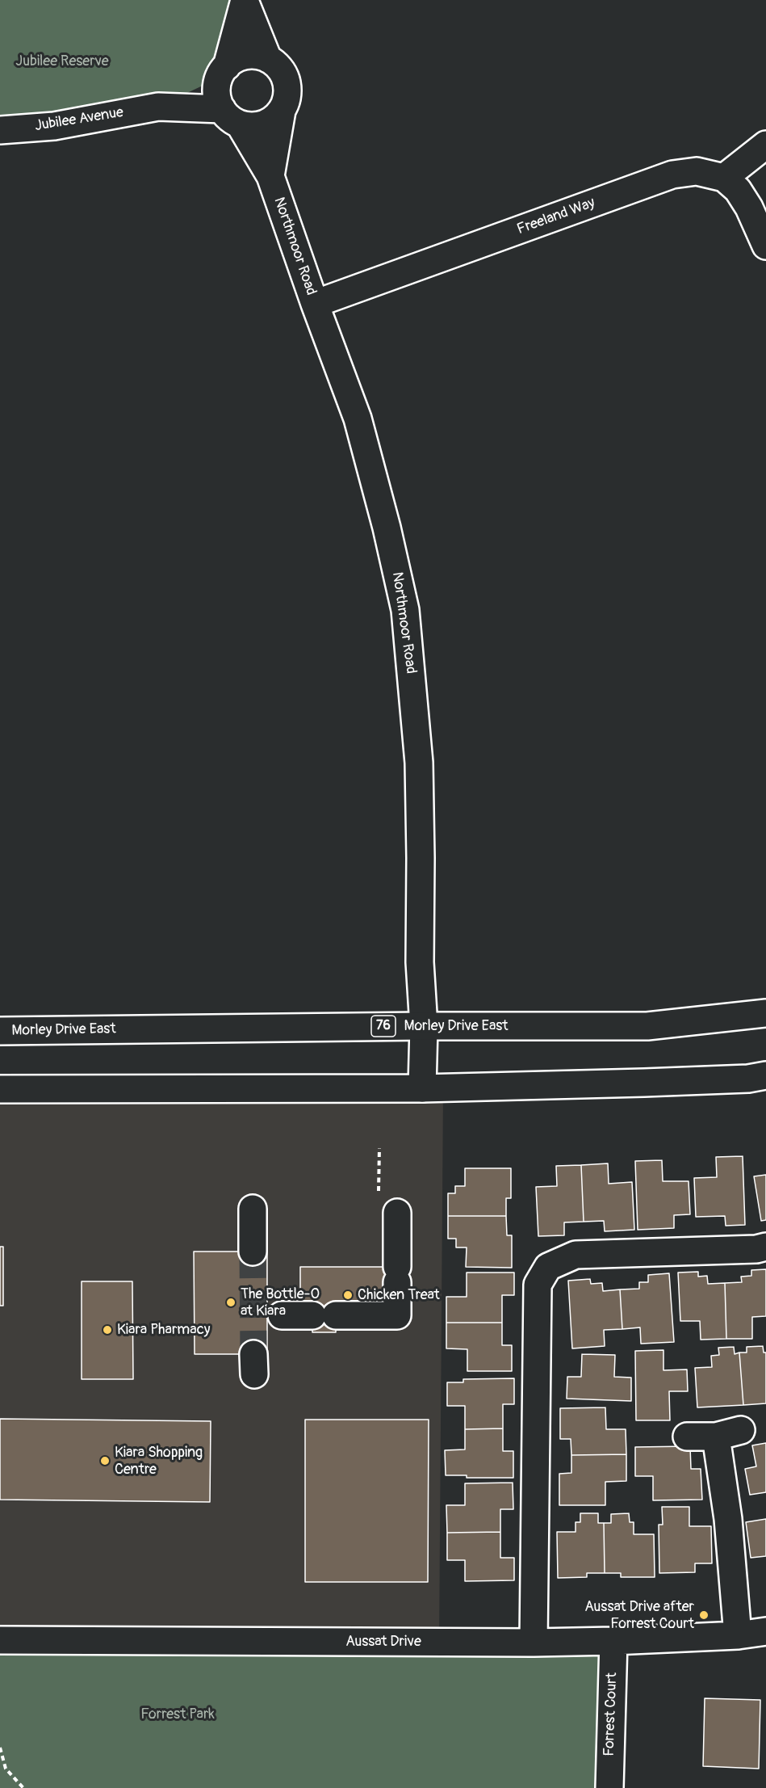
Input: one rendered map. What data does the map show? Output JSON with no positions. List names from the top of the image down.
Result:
{
  "streets": {
    "street": [
      "Jubilee Avenue",
      "Freeland Way",
      "Northmoor Road",
      "76",
      "Morley Drive East",
      "Aussat Drive",
      "Forrest Court"
    ]
  },
  "crossings": [
    ["Jubilee Avenue", "Northmoor Road"],
    ["Freeland Way", "Northmoor Road"],
    ["Northmoor Road", "Morley Drive East"],
    ["Aussat Drive", "Forrest Court"]
  ],
  "parks": ["Jubilee Reserve", "Forrest Park"],
  "places": [
    "Chicken Treat",
    "The Bottle-O at Kiara",
    "Kiara Pharmacy",
    "Kiara Shopping Centre",
    "Aussat Drive after Forrest Court"
  ]
}
